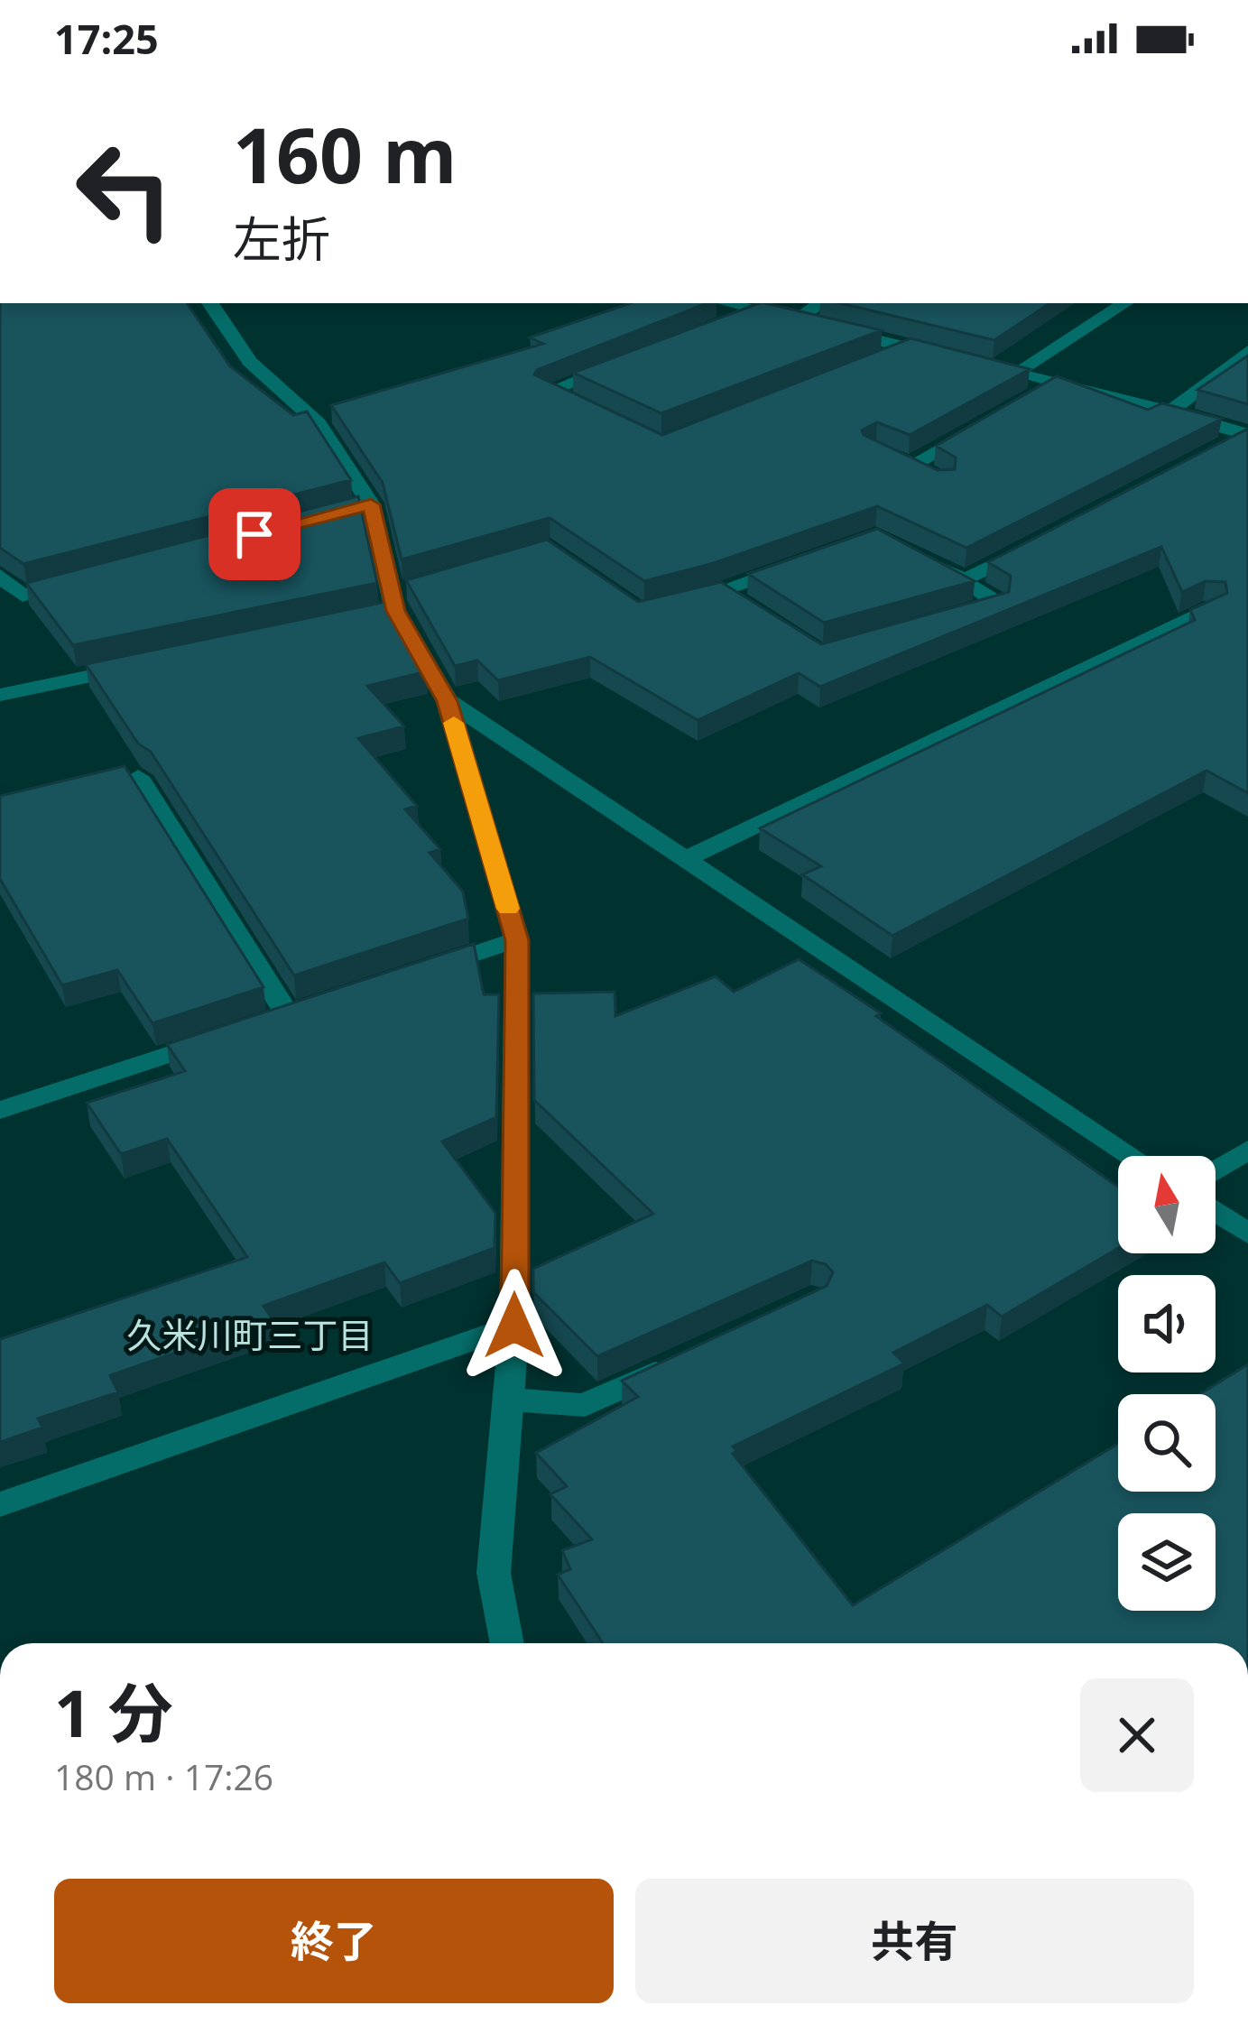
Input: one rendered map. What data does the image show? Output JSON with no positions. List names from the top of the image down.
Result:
{
  "districts": ["久米川町三丁目"],
  "north": "top",
  "page": {
    "status": "17:25",
    "turn": ["160 m", "左折"],
    "heading": ["1 分", "180 m · 17:26"],
    "buttons": ["終了", "共有"]
  }
}
